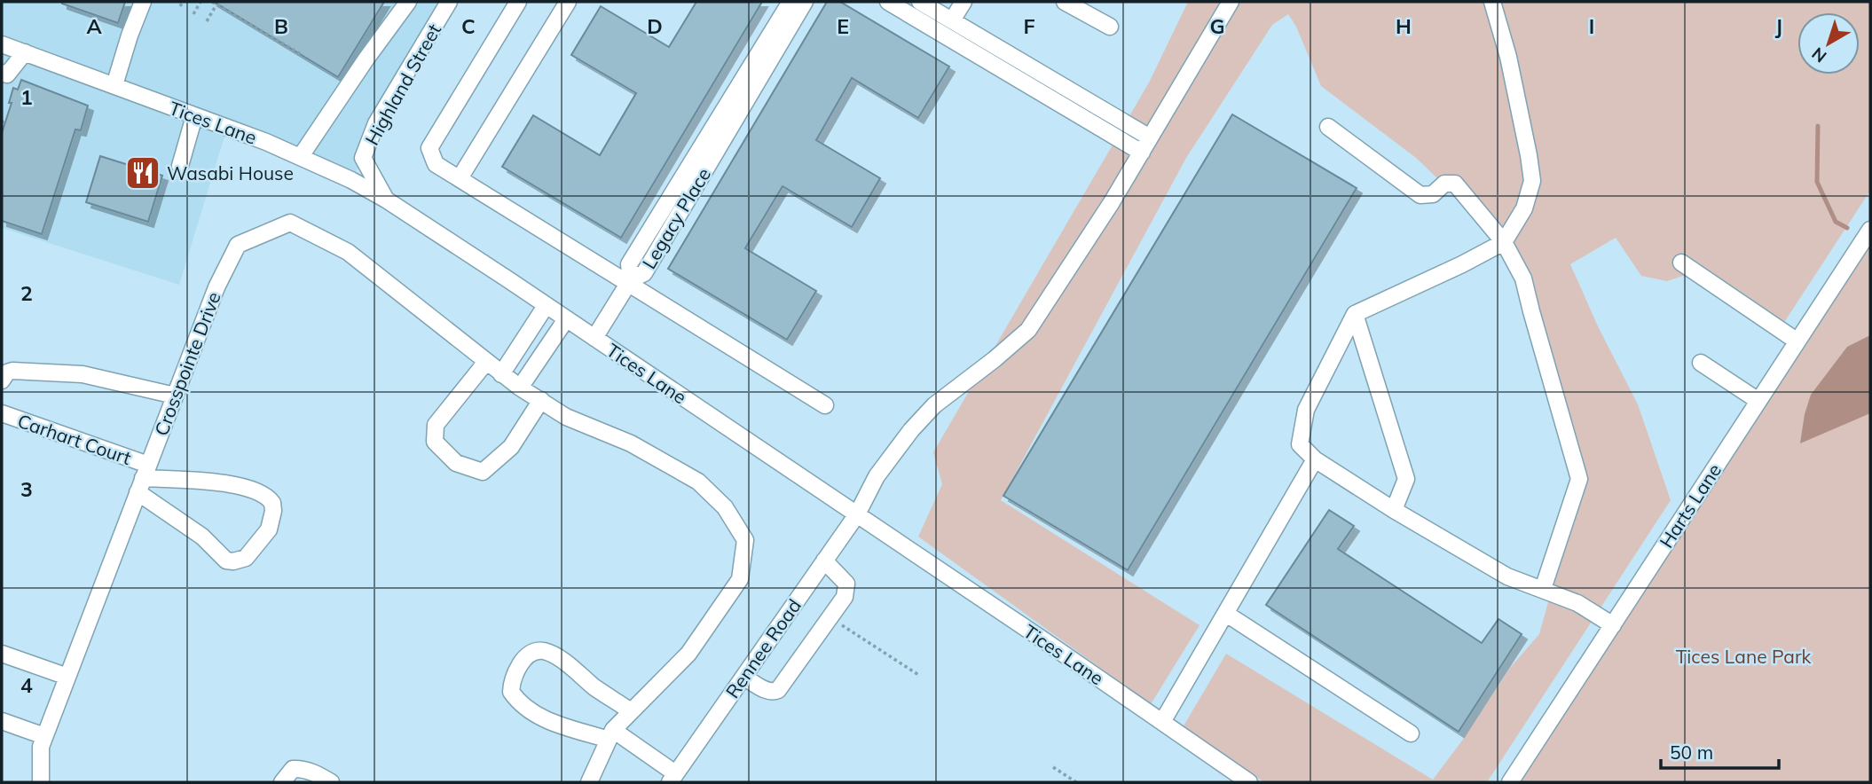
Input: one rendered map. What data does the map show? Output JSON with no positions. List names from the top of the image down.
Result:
{
  "streets": {
    "street": [
      "Highland Street",
      "Tices Lane",
      "Legacy Place",
      "Crosspointe Drive",
      "Carhart Court",
      "Harts Lane",
      "Rennee Road"
    ]
  },
  "crossings": [
    ["Highland Street", "Tices Lane"],
    ["Tices Lane", "Rennee Road"],
    ["Crosspointe Drive", "Carhart Court"]
  ],
  "parks": ["Tices Lane Park"],
  "places": {
    "restaurant": ["Wasabi House"]
  },
  "scale_bar": "50 m",
  "north": "bottom left",
  "grid": {
    "columns": [
      "A",
      "B",
      "C",
      "D",
      "E",
      "F",
      "G",
      "H",
      "I",
      "J"
    ],
    "rows": [
      "1",
      "2",
      "3",
      "4"
    ]
  }
}
